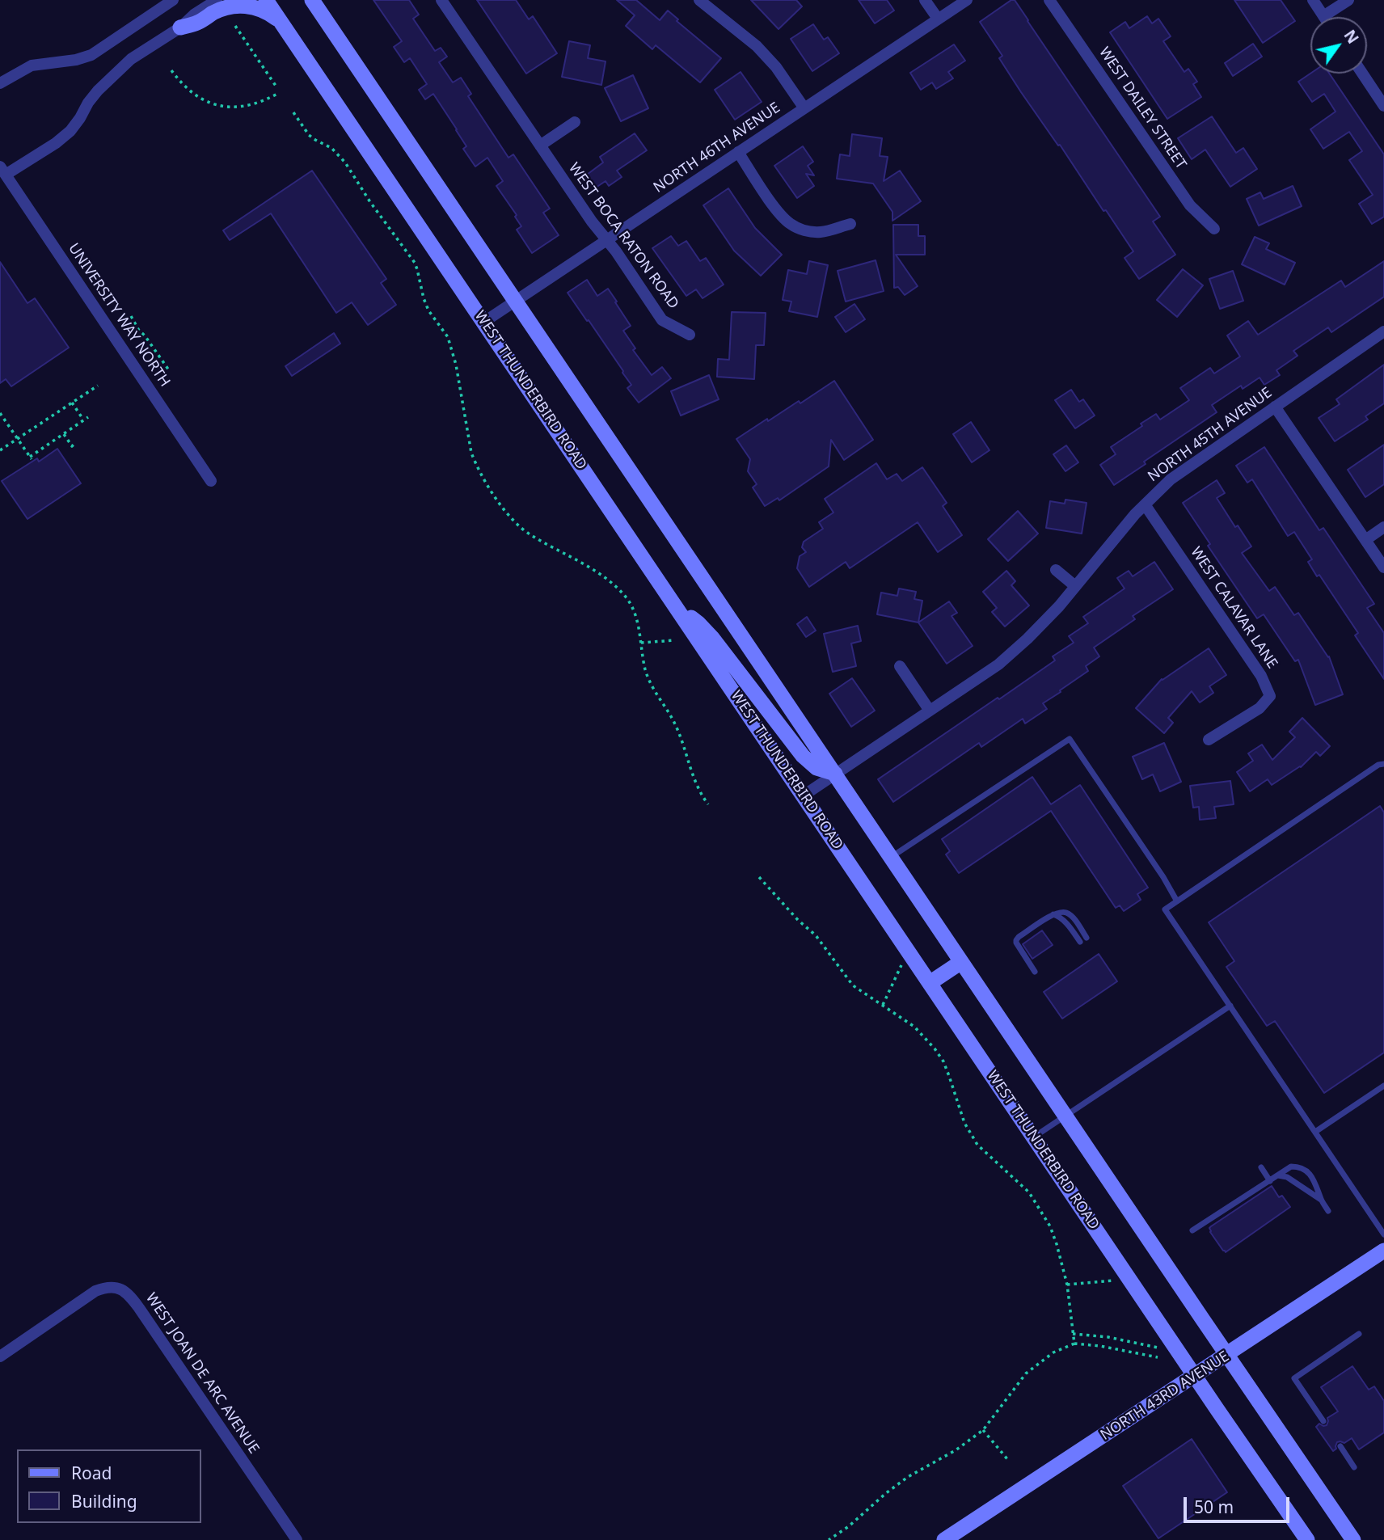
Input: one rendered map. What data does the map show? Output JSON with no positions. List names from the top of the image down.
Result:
{
  "streets": {
    "main road": ["WEST THUNDERBIRD ROAD", "NORTH 43RD AVENUE"],
    "street": [
      "WEST DAILEY STREET",
      "NORTH 46TH AVENUE",
      "WEST BOCA RATON ROAD",
      "UNIVERSITY WAY NORTH",
      "NORTH 45TH AVENUE",
      "WEST CALAVAR LANE",
      "WEST JOAN DE ARC AVENUE"
    ]
  },
  "crossings": [
    ["NORTH 46TH AVENUE", "WEST BOCA RATON ROAD"],
    ["NORTH 46TH AVENUE", "WEST THUNDERBIRD ROAD"],
    ["WEST THUNDERBIRD ROAD", "NORTH 45TH AVENUE"],
    ["WEST THUNDERBIRD ROAD", "NORTH 43RD AVENUE"],
    ["NORTH 45TH AVENUE", "WEST CALAVAR LANE"]
  ],
  "legend": ["Road", "Building"],
  "scale_bar": "50 m",
  "north": "top right"
}
